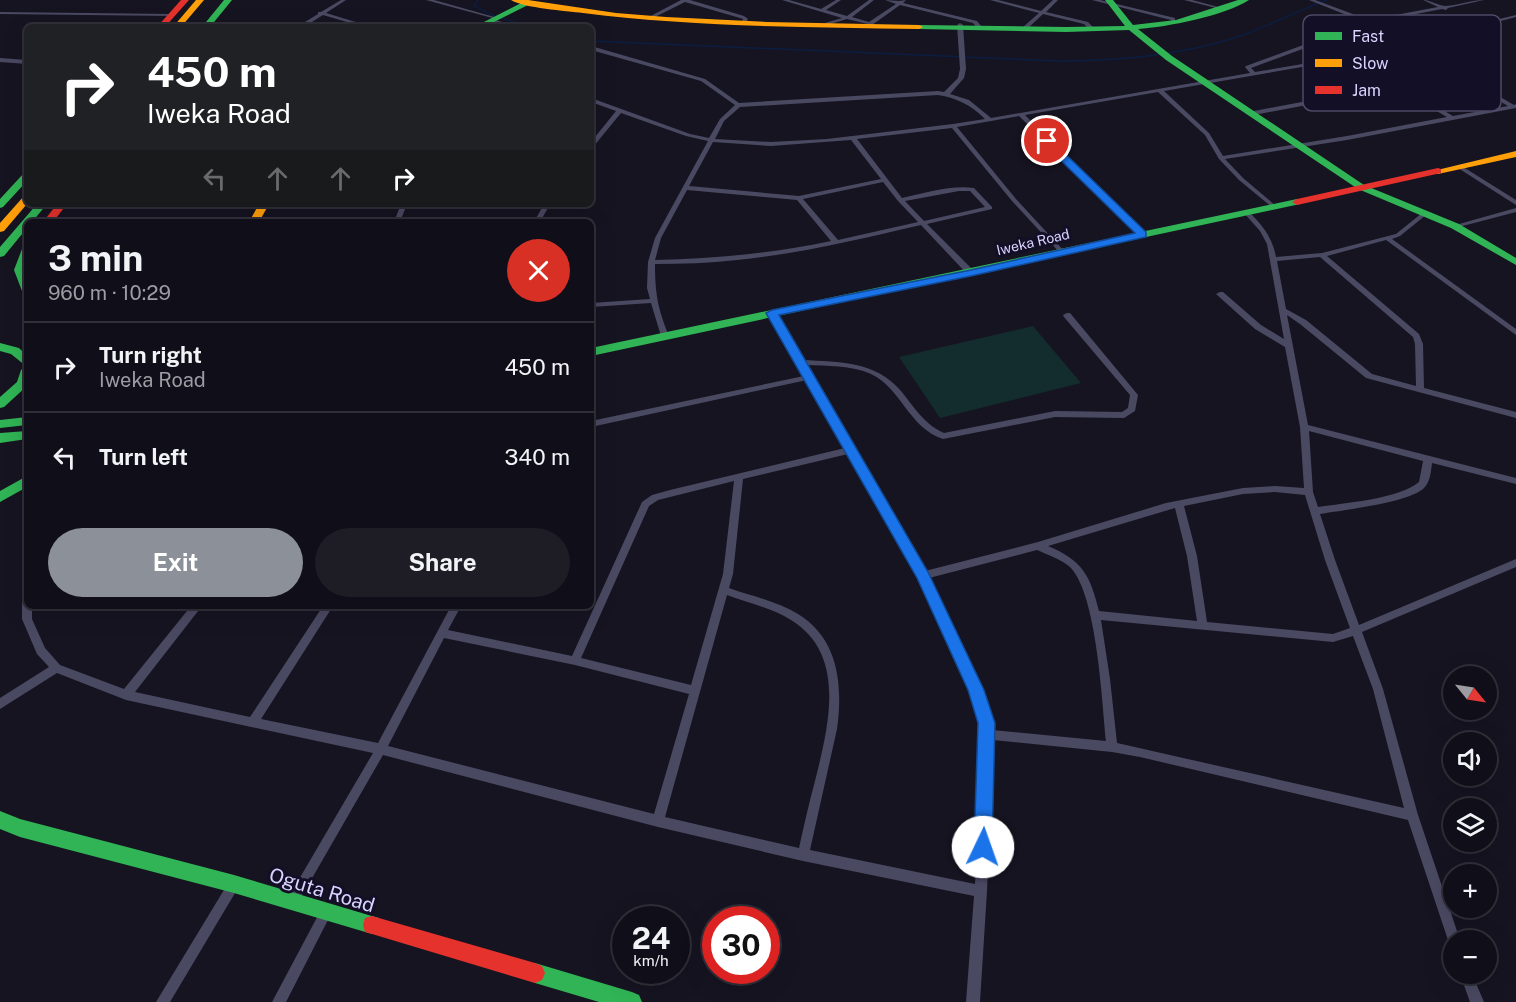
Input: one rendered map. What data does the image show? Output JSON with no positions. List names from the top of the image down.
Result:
{
  "streets": {
    "main road": ["Iweka Road", "Oguta Road"]
  },
  "legend": ["Fast", "Slow", "Jam"],
  "north": "bottom right",
  "page": {
    "turn": ["450 m", "Iweka Road"],
    "heading": ["3 min", "960 m · 10:29"],
    "list": [
      {
        "name": "Turn right",
        "note": "Iweka Road",
        "value": "450 m"
      },
      {
        "name": "Turn left",
        "value": "340 m"
      }
    ],
    "buttons": ["Exit", "Share"],
    "map_buttons": ["+", "−"],
    "speed": "24 km/h",
    "limit": "30"
  }
}
